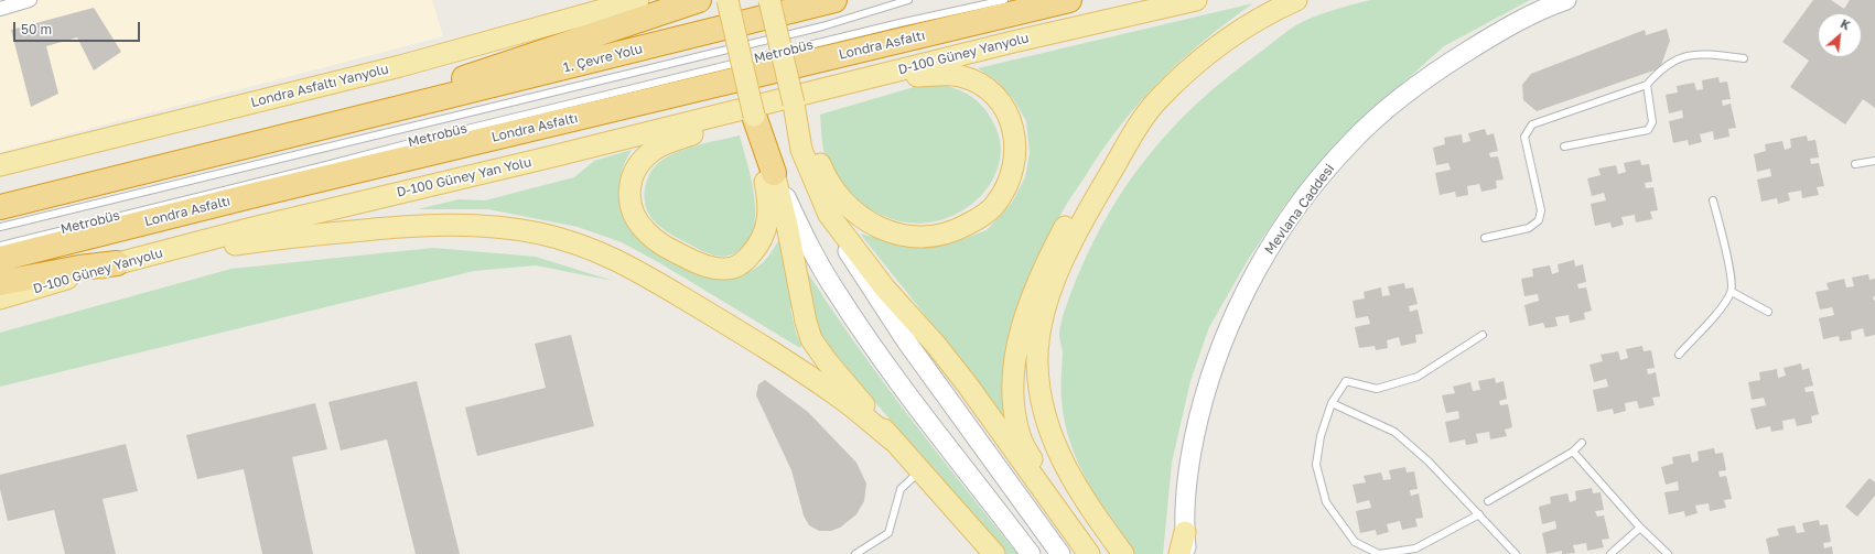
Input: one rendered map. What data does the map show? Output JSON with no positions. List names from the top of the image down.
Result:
{
  "streets": {
    "highway": ["Londra Asfaltı", "1. Çevre Yolu"],
    "main road": [
      "D-100 Güney Yanyolu",
      "Londra Asfaltı Yanyolu",
      "D-100 Güney Yan Yolu",
      "Mevlana Caddesi"
    ],
    "lane": ["Metrobüs"]
  },
  "crossings": [
    ["D-100 Güney Yanyolu", "D-100 Güney Yan Yolu"]
  ],
  "scale_bar": "50 m",
  "north": "top right"
}
